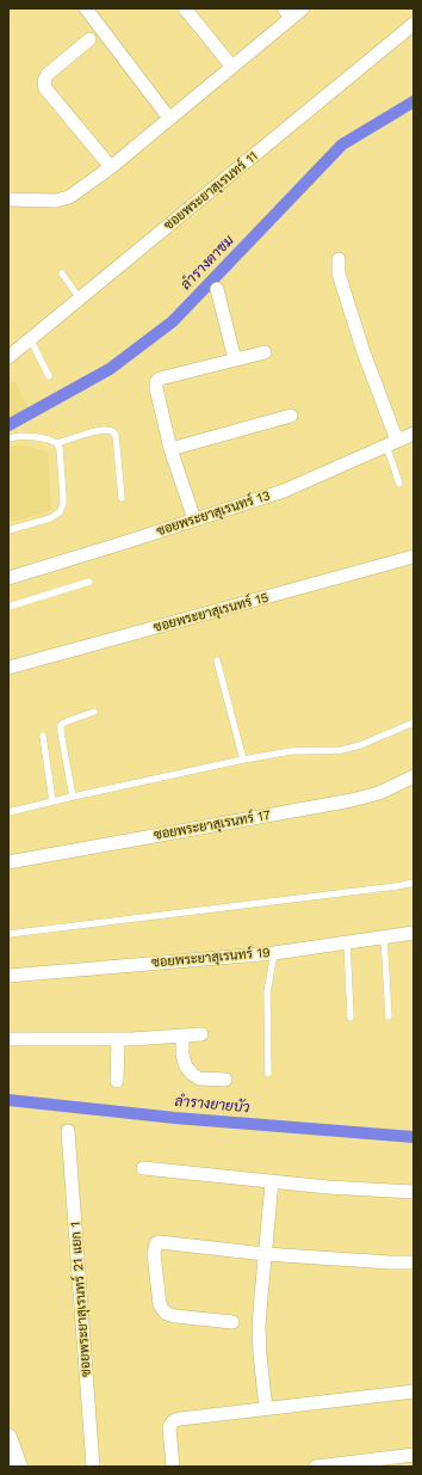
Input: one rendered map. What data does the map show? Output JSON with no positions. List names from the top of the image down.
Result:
{
  "streets": {
    "street": [
      "ซอยพระยาสุเรนทร์ 11",
      "ซอยพระยาสุเรนทร์ 13",
      "ซอยพระยาสุเรนทร์ 15",
      "ซอยพระยาสุเรนทร์ 17",
      "ซอยพระยาสุเรนทร์ 19",
      "ซอยพระยาสุเรนทร์ 21 แยก 1"
    ]
  },
  "water": ["ลำรางตาชม", "ลำรางยายบัว"]
}
